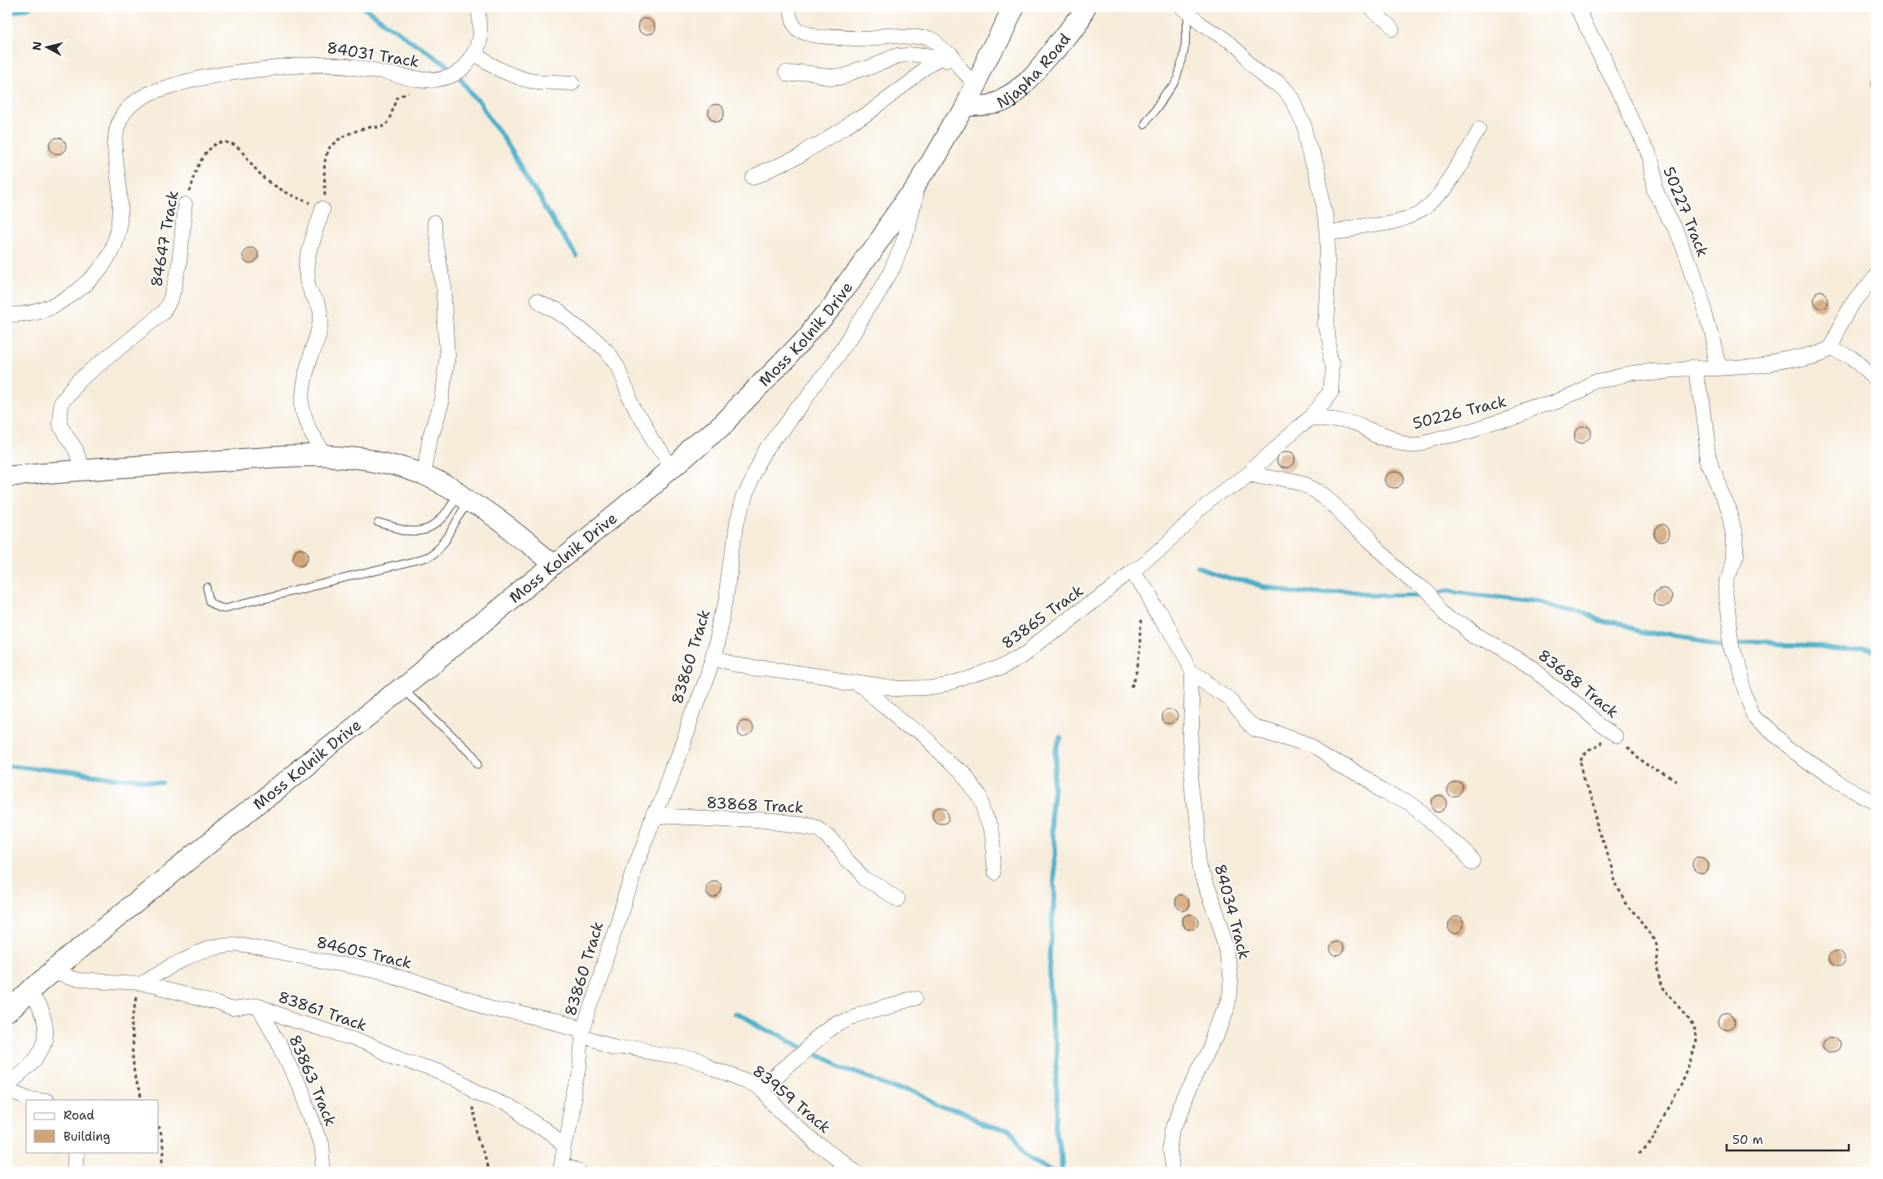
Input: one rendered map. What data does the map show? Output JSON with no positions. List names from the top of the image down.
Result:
{
  "streets": {
    "main road": ["Njapha Road", "Moss Kolnik Drive"],
    "street": [
      "84031 Track",
      "50227 Track",
      "84647 Track",
      "50226 Track",
      "83865 Track",
      "83860 Track",
      "83688 Track",
      "83868 Track",
      "84034 Track",
      "84605 Track",
      "83861 Track",
      "83863 Track",
      "83959 Track"
    ]
  },
  "crossings": [
    ["84031 Track", "84647 Track"],
    ["Njapha Road", "Moss Kolnik Drive"],
    ["50227 Track", "50226 Track"],
    ["Moss Kolnik Drive", "83860 Track"],
    ["Moss Kolnik Drive", "83861 Track"],
    ["50226 Track", "83865 Track"],
    ["83865 Track", "83860 Track"],
    ["83865 Track", "83688 Track"],
    ["83860 Track", "83868 Track"],
    ["83860 Track", "84605 Track"],
    ["83860 Track", "83861 Track"],
    ["83860 Track", "83959 Track"],
    ["84605 Track", "83861 Track"],
    ["84605 Track", "83959 Track"],
    ["83861 Track", "83863 Track"]
  ],
  "legend": ["Road", "Building"],
  "scale_bar": "50 m",
  "north": "left"
}
